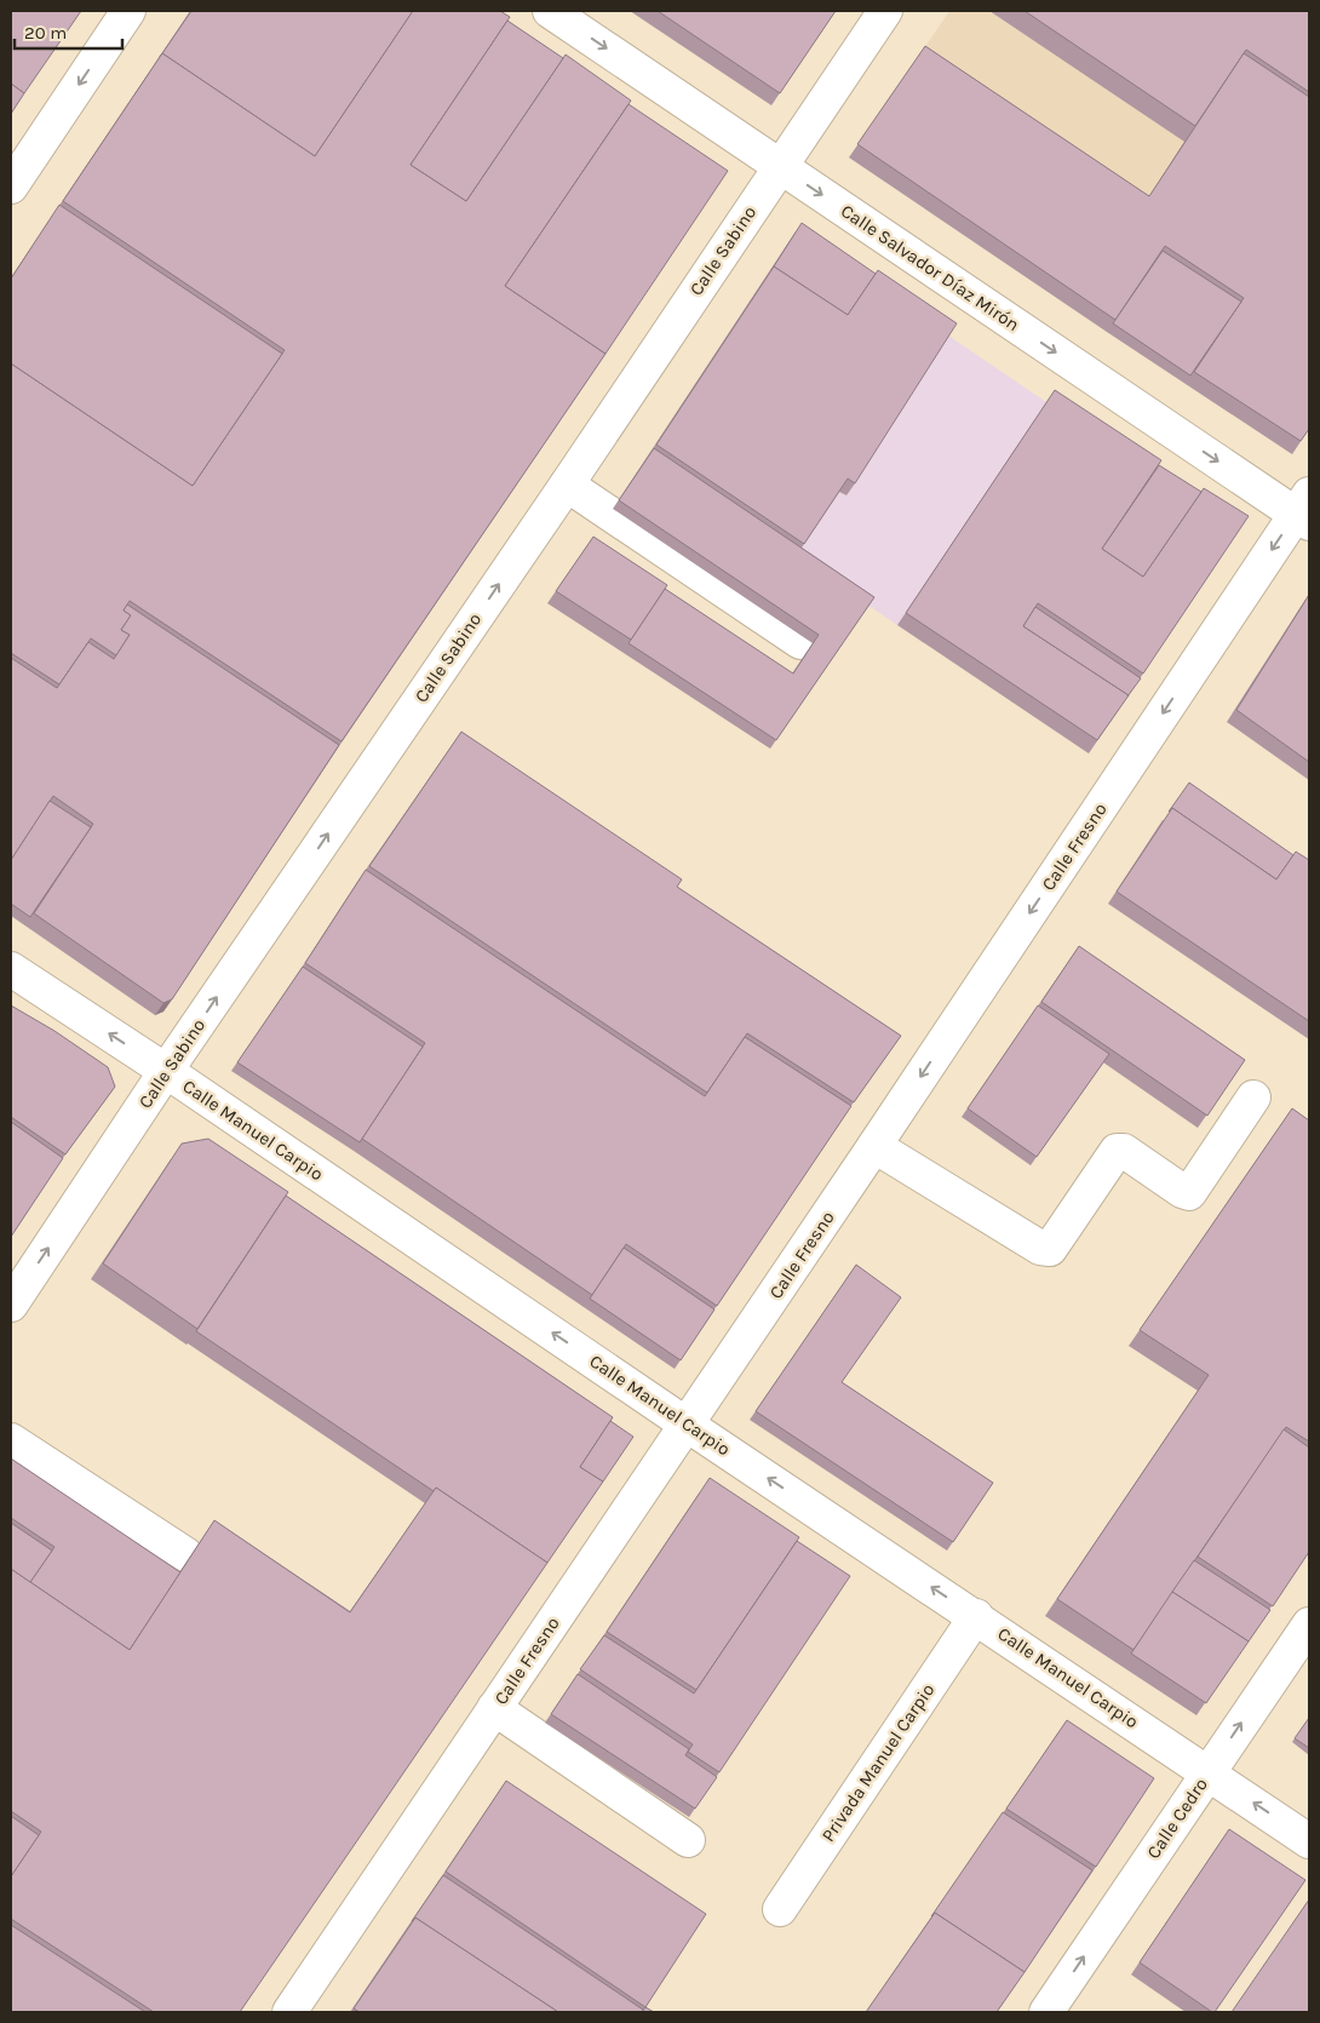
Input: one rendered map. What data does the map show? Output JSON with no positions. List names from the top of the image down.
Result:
{
  "streets": {
    "street": [
      "Calle Sabino",
      "Calle Salvador Díaz Mirón",
      "Calle Fresno",
      "Calle Manuel Carpio",
      "Privada Manuel Carpio",
      "Calle Cedro"
    ]
  },
  "crossings": [
    ["Calle Sabino", "Calle Salvador Díaz Mirón"],
    ["Calle Sabino", "Calle Manuel Carpio"],
    ["Calle Salvador Díaz Mirón", "Calle Fresno"],
    ["Calle Fresno", "Calle Manuel Carpio"],
    ["Calle Manuel Carpio", "Privada Manuel Carpio"],
    ["Calle Manuel Carpio", "Calle Cedro"]
  ],
  "one_way": [
    "Calle Sabino",
    "Calle Salvador Díaz Mirón",
    "Calle Fresno",
    "Calle Manuel Carpio",
    "Calle Cedro"
  ],
  "scale_bar": "20 m"
}
